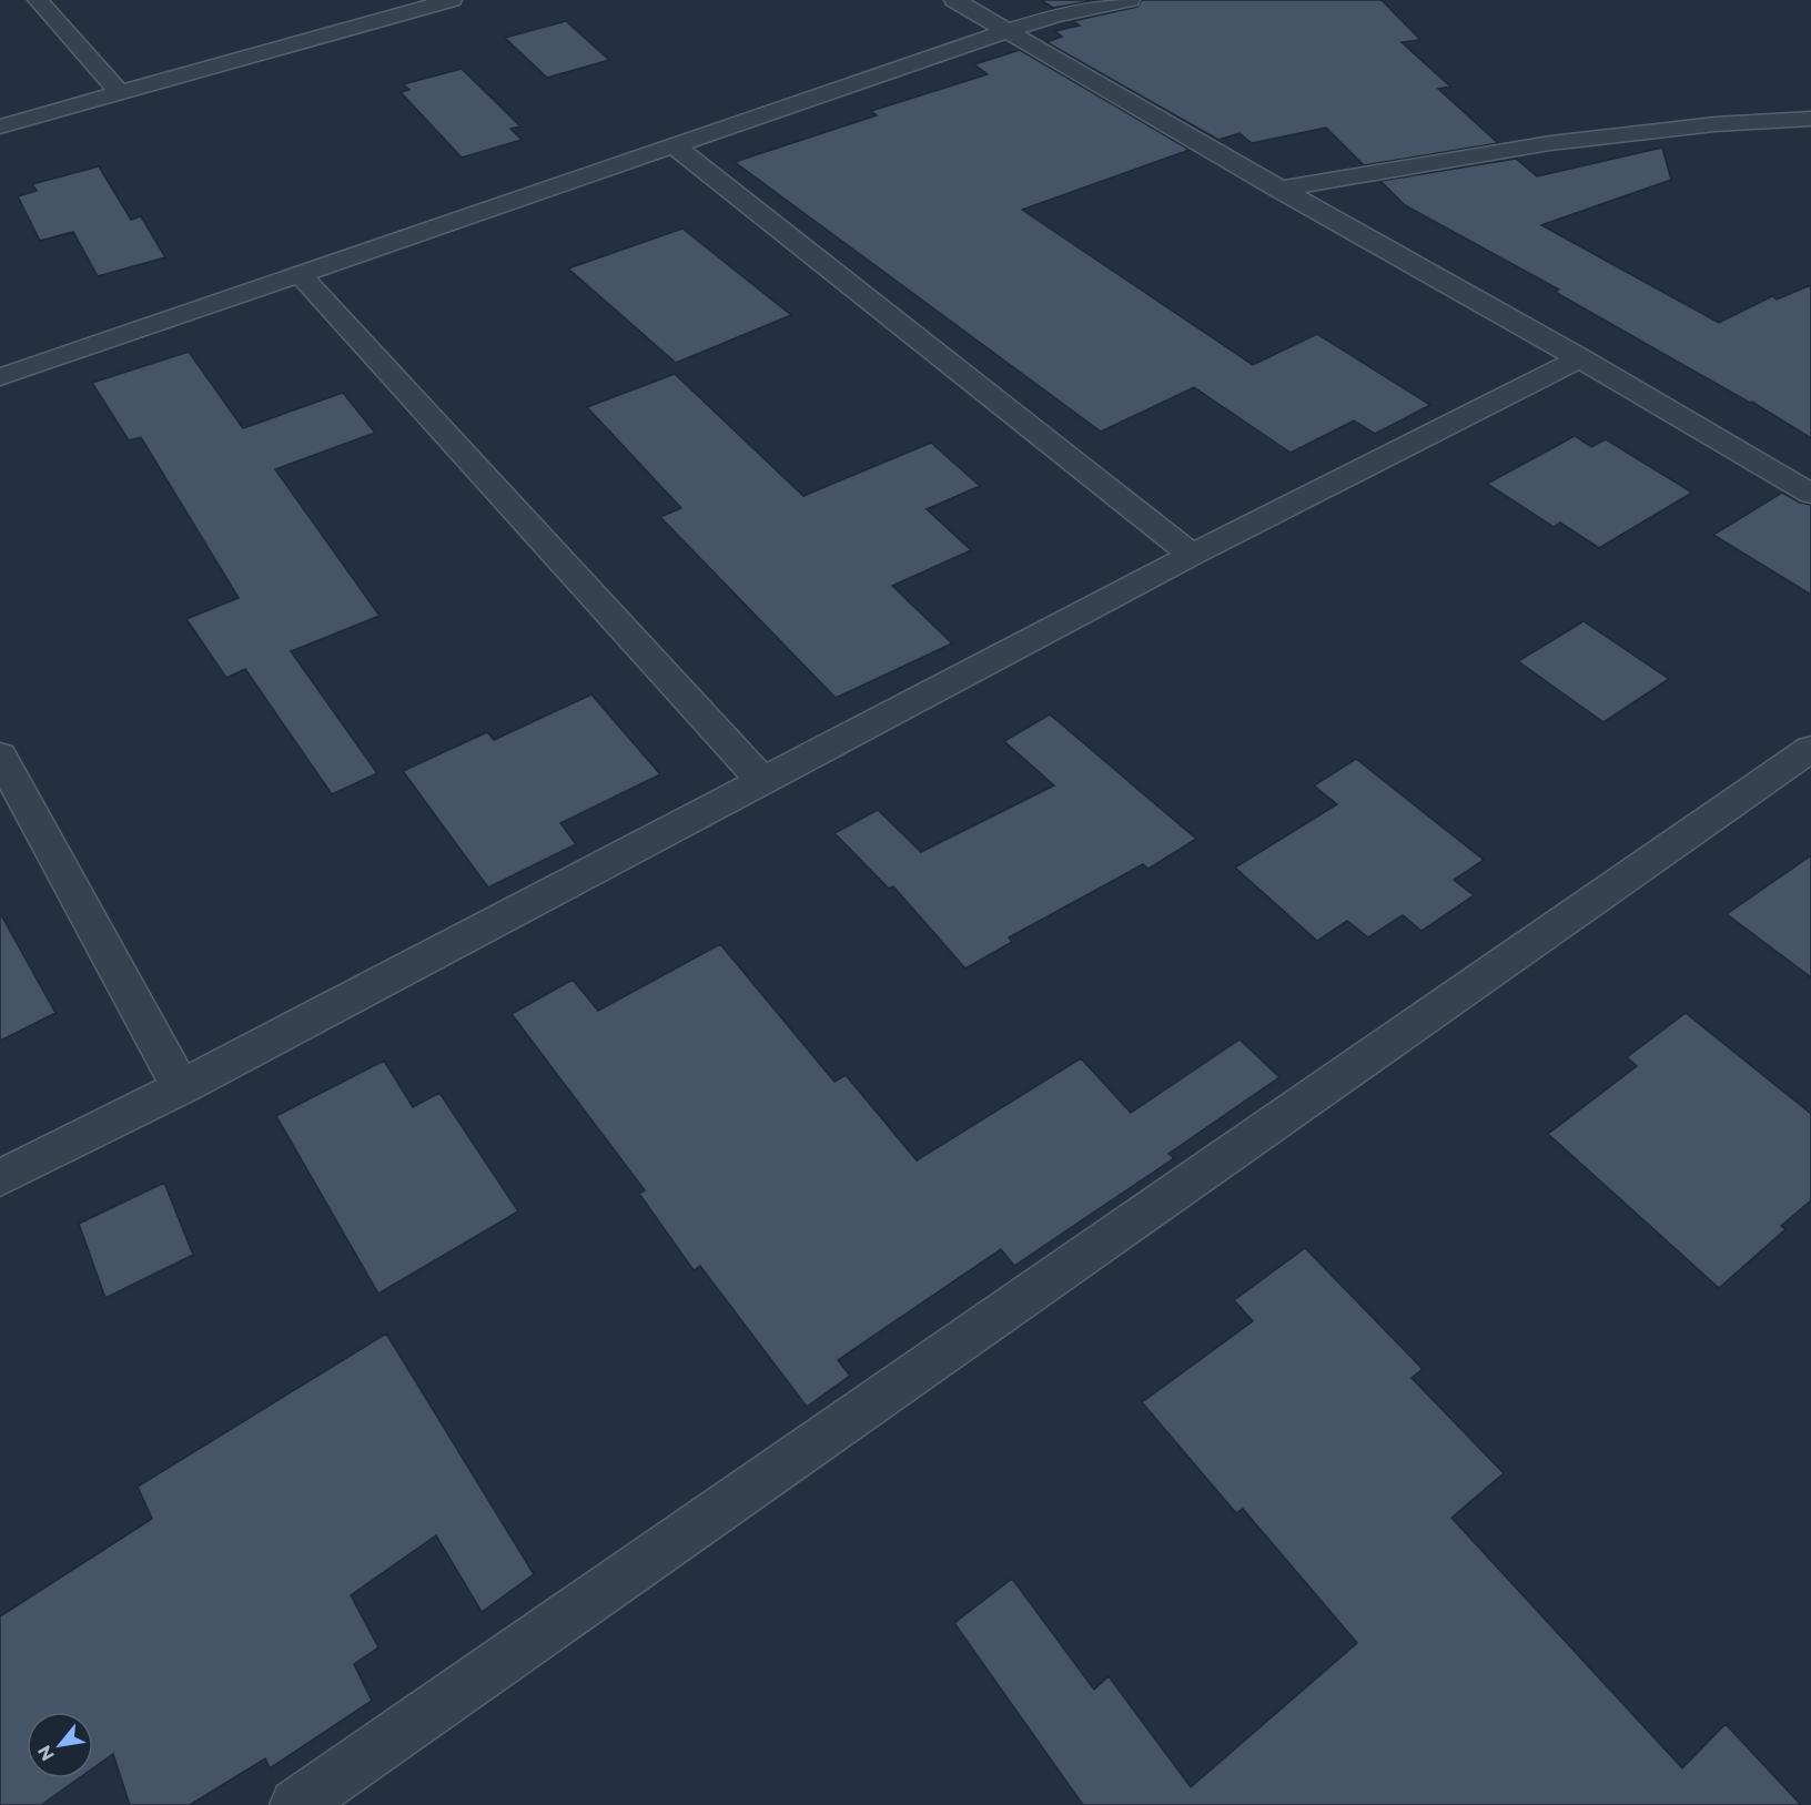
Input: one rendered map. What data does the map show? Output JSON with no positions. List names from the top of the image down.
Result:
{
  "north": "bottom left"
}
